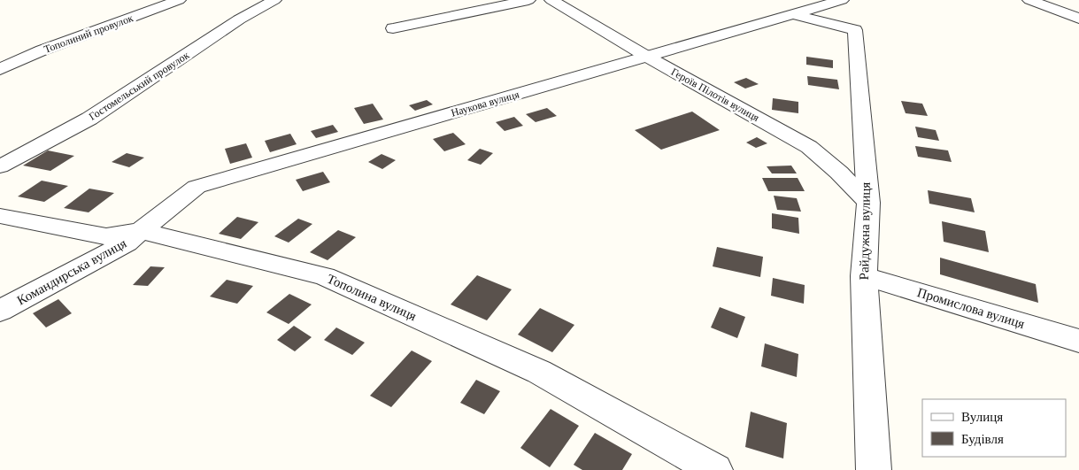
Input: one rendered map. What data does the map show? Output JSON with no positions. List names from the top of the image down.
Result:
{
  "streets": {
    "street": [
      "Тополиний провулок",
      "Гостомельський провулок",
      "Героїв Пілотів вулиця",
      "Наукова вулиця",
      "Райдужна вулиця",
      "Командирська вулиця",
      "Тополина вулиця",
      "Промислова вулиця"
    ]
  },
  "crossings": [
    ["Героїв Пілотів вулиця", "Наукова вулиця"],
    ["Героїв Пілотів вулиця", "Райдужна вулиця"],
    ["Наукова вулиця", "Райдужна вулиця"],
    ["Наукова вулиця", "Командирська вулиця"],
    ["Наукова вулиця", "Тополина вулиця"],
    ["Райдужна вулиця", "Промислова вулиця"],
    ["Командирська вулиця", "Тополина вулиця"]
  ],
  "legend": ["Вулиця", "Будівля"]
}
